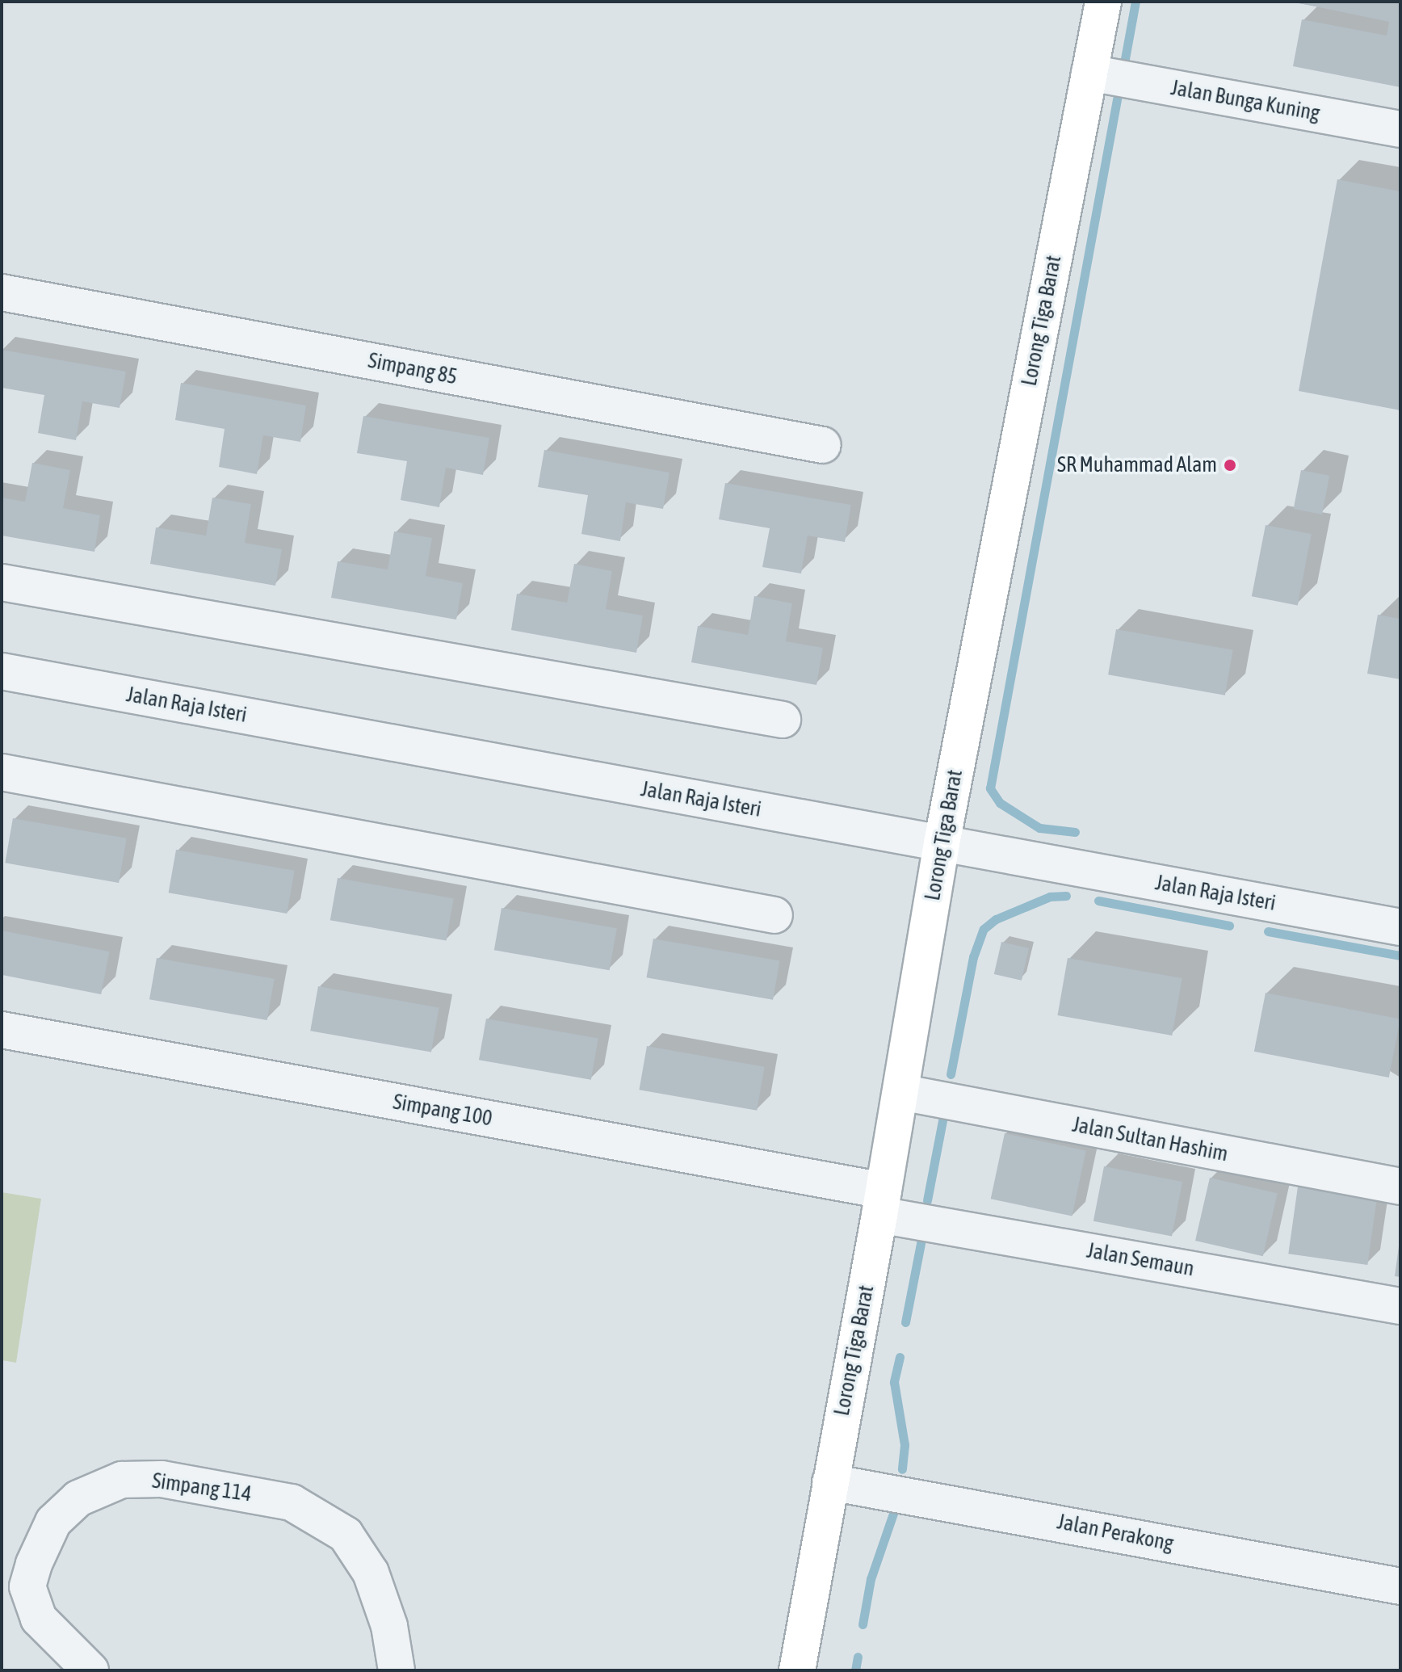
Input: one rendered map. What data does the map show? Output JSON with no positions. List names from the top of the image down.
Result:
{
  "streets": {
    "main road": ["Lorong Tiga Barat"],
    "street": [
      "Jalan Bunga Kuning",
      "Simpang 85",
      "Jalan Raja Isteri",
      "Simpang 100",
      "Jalan Sultan Hashim",
      "Jalan Semaun",
      "Simpang 114",
      "Jalan Perakong"
    ]
  },
  "crossings": [
    ["Jalan Bunga Kuning", "Lorong Tiga Barat"],
    ["Lorong Tiga Barat", "Jalan Raja Isteri"],
    ["Lorong Tiga Barat", "Simpang 100"],
    ["Lorong Tiga Barat", "Jalan Sultan Hashim"],
    ["Lorong Tiga Barat", "Jalan Semaun"],
    ["Lorong Tiga Barat", "Jalan Perakong"],
    ["Simpang 100", "Jalan Semaun"]
  ],
  "places": ["SR Muhammad Alam"]
}
